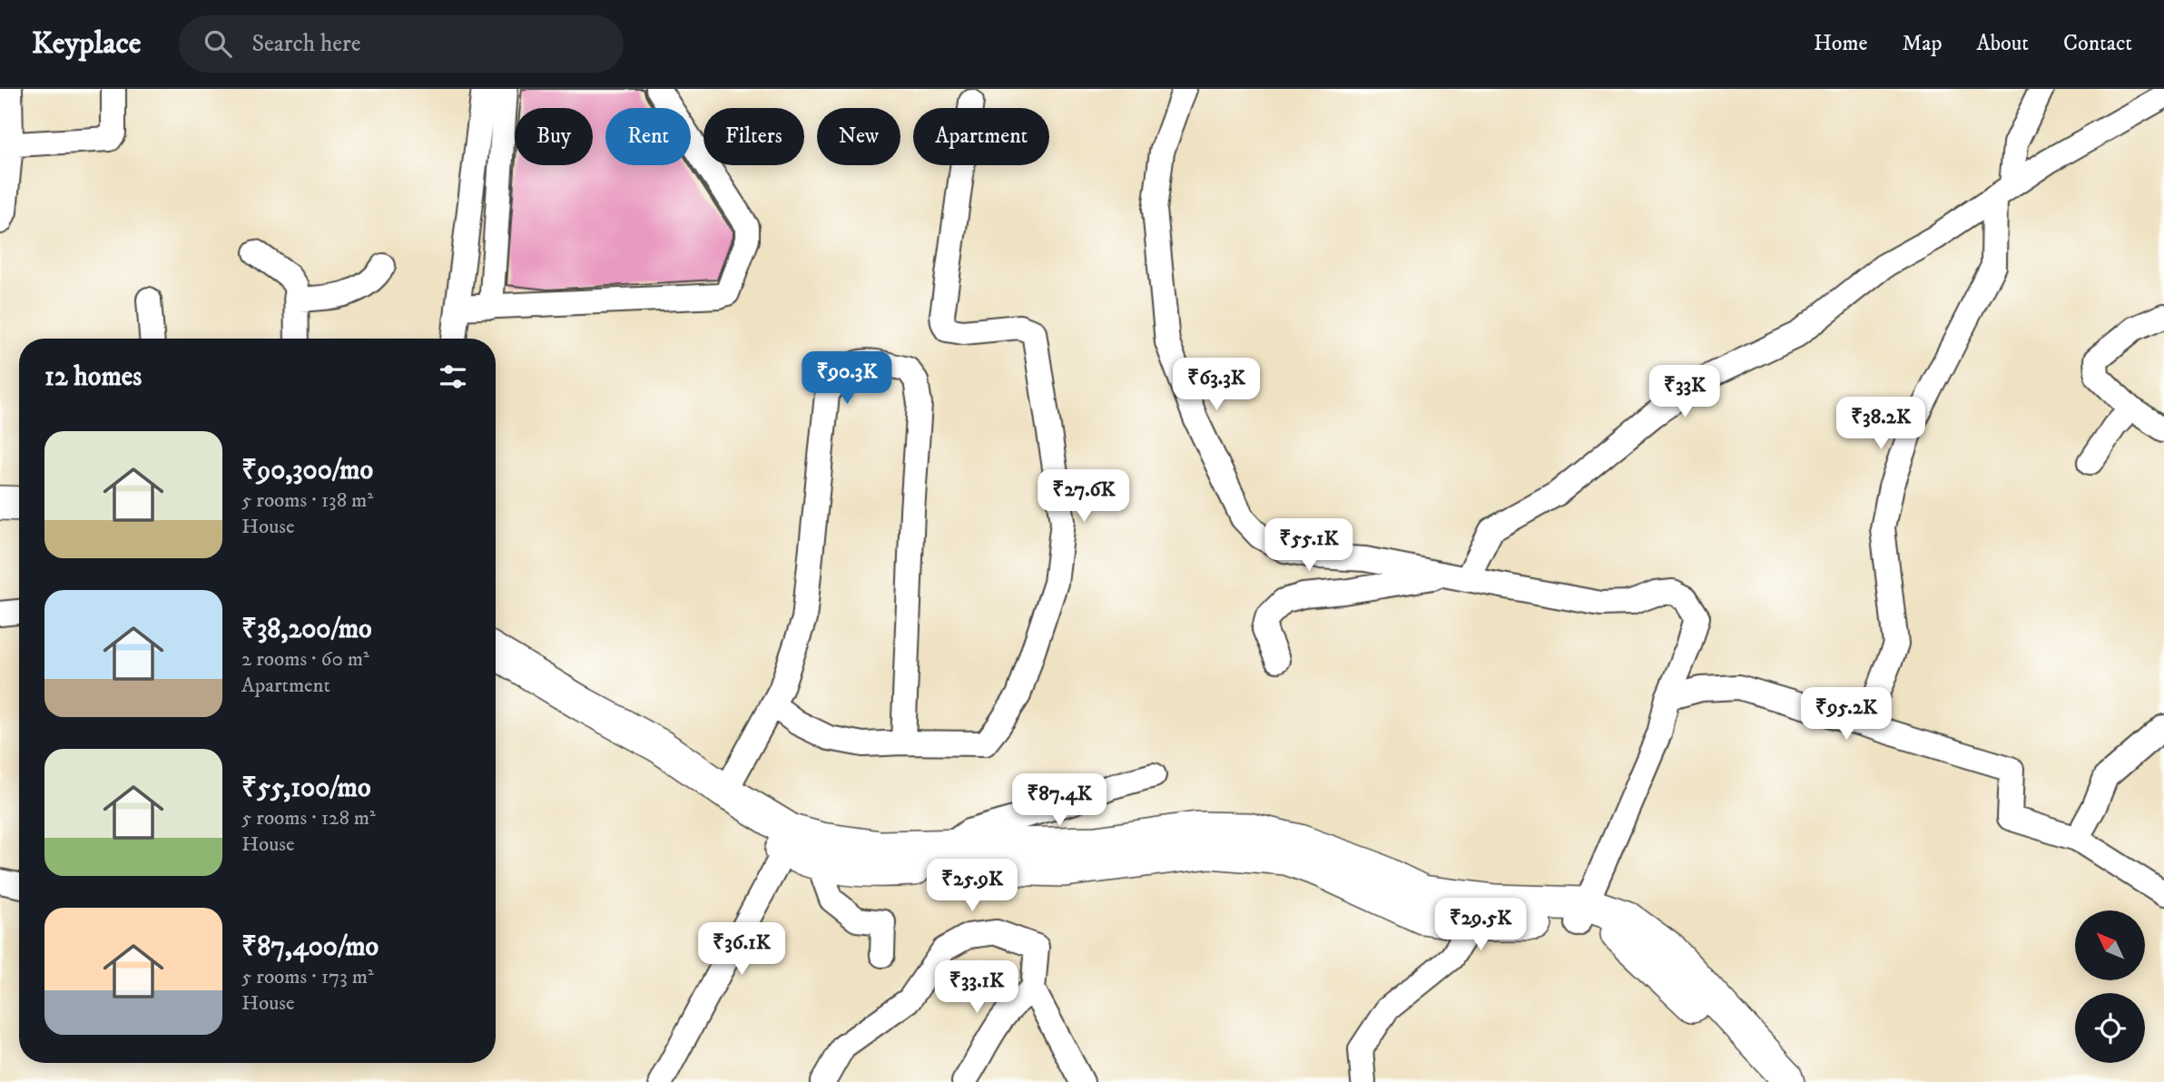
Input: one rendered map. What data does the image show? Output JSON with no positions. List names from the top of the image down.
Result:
{
  "north": "top left",
  "page": {
    "header": "Keyplace",
    "search": "Search here",
    "nav": [
      "Home",
      "Map",
      "About",
      "Contact"
    ],
    "chip": [
      "Buy",
      "Rent",
      "Filters",
      "New",
      "Apartment"
    ],
    "heading": "12 homes",
    "price": [
      "₹90.3K",
      "₹63.3K",
      "₹33K",
      "₹38.2K",
      "₹27.6K",
      "₹55.1K",
      "₹95.2K",
      "₹87.4K",
      "₹25.9K",
      "₹29.5K",
      "₹36.1K",
      "₹33.1K"
    ],
    "list": [
      {
        "name": "₹90,300/mo",
        "note": "5 rooms · 138 m² · House"
      },
      {
        "name": "₹38,200/mo",
        "note": "2 rooms · 60 m² · Apartment"
      },
      {
        "name": "₹55,100/mo",
        "note": "5 rooms · 128 m² · House"
      },
      {
        "name": "₹87,400/mo",
        "note": "5 rooms · 173 m² · House"
      }
    ]
  }
}
